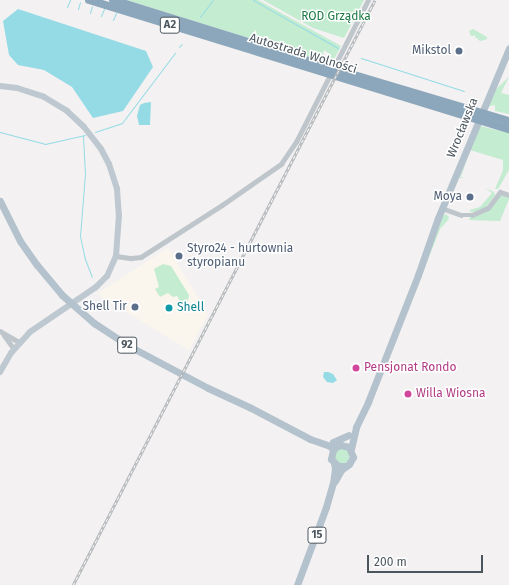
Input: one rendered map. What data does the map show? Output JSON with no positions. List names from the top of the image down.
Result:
{
  "streets": {
    "highway": ["A2", "Autostrada Wolności"],
    "main road": ["Wrocławska", "92", "15"]
  },
  "crossings": [
    ["Wrocławska", "92"],
    ["Wrocławska", "15"],
    ["92", "15"]
  ],
  "parks": ["ROD Grządka"],
  "places": [
    "Mikstol",
    "Moya",
    "Styro24 - hurtownia styropianu",
    "Shell Tir",
    "Shell",
    "Pensjonat Rondo",
    "Willa Wiosna"
  ],
  "scale_bar": "200 m"
}
